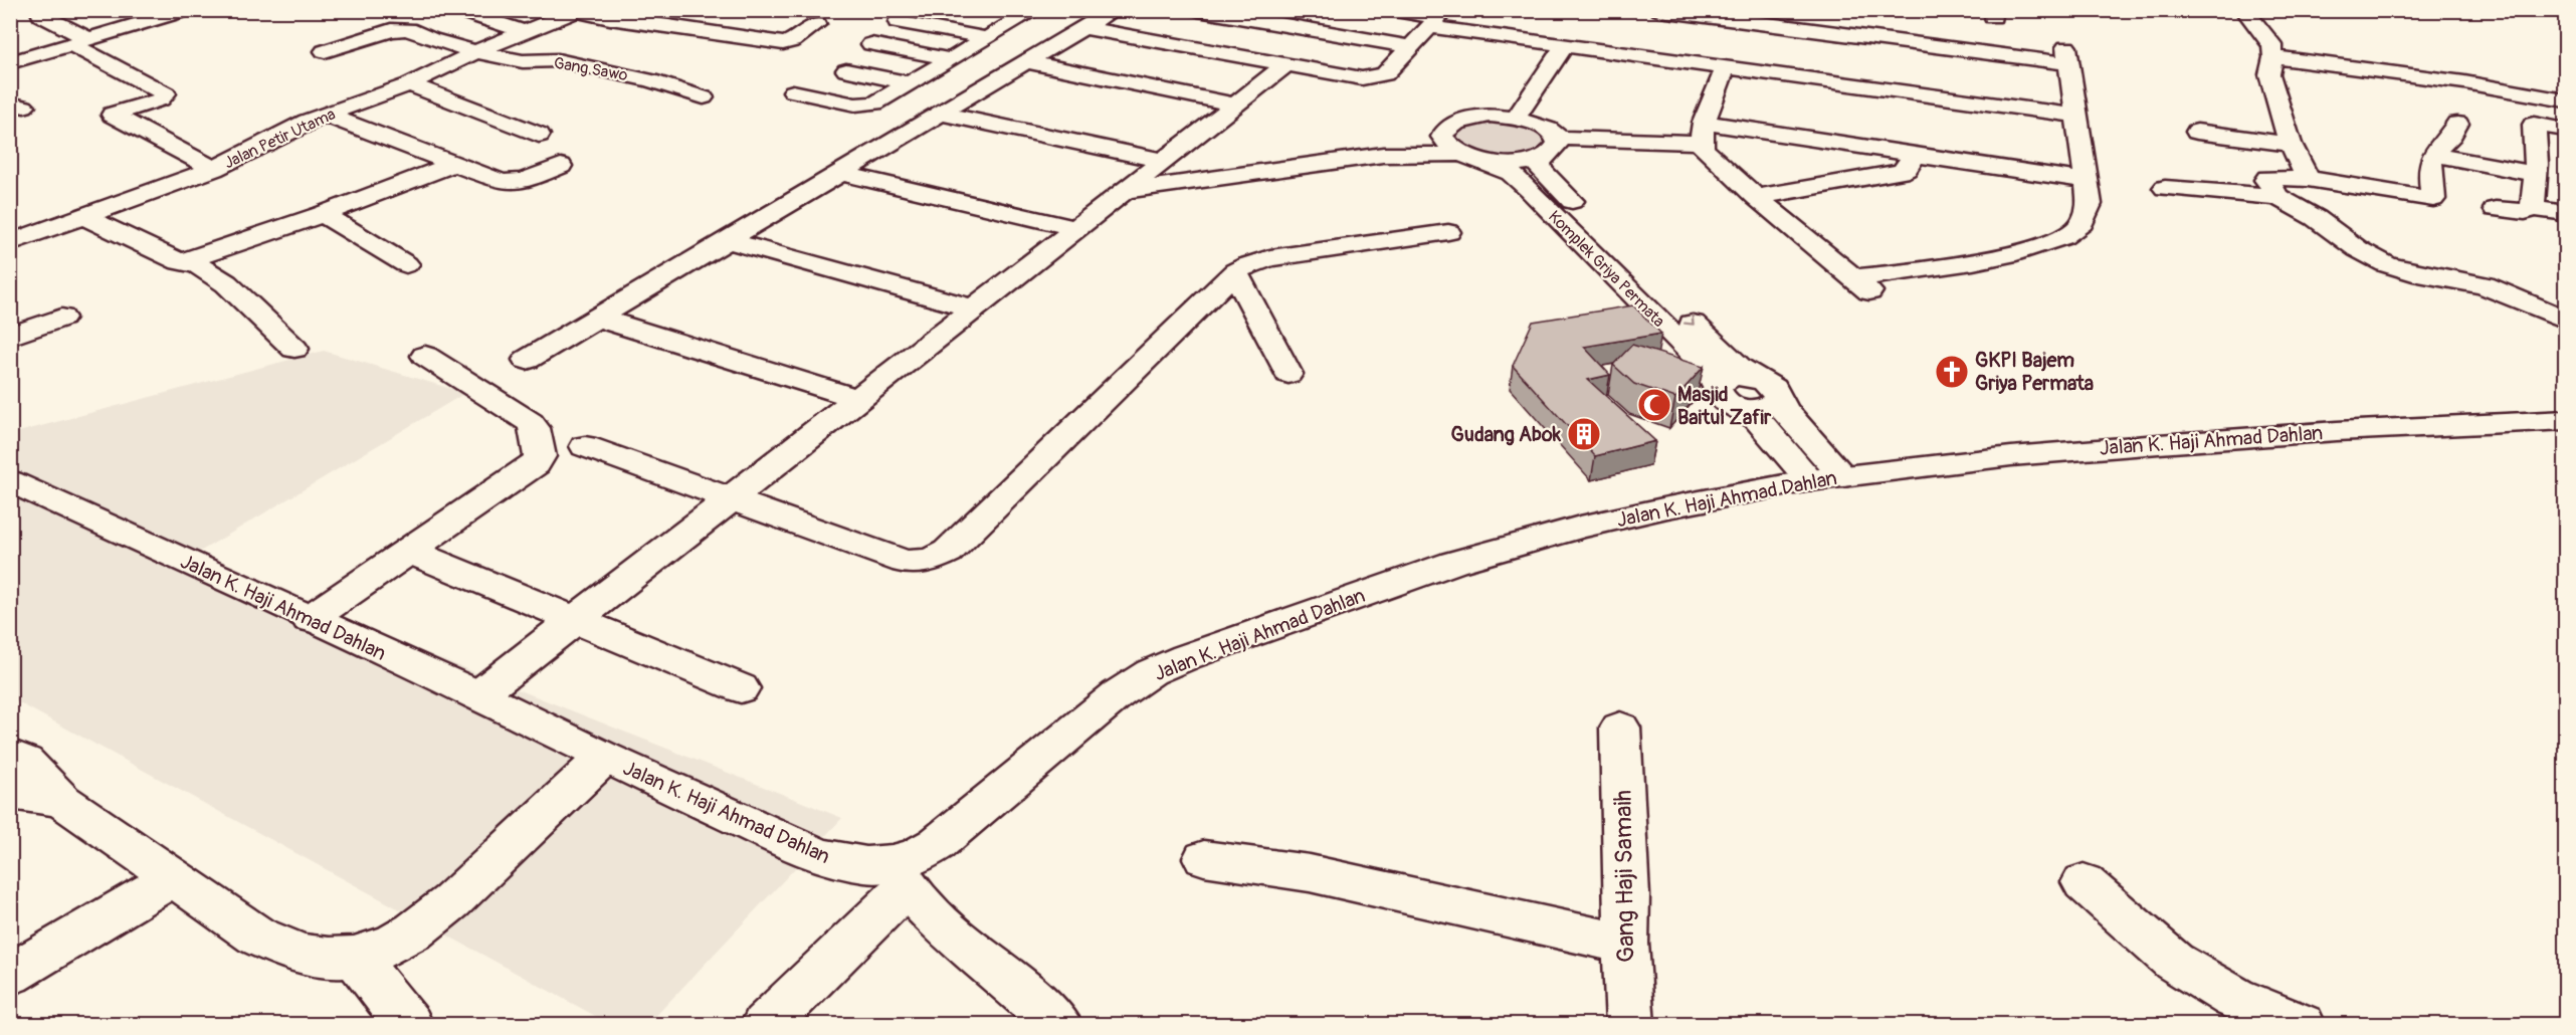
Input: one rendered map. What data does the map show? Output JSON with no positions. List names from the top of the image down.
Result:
{
  "streets": {
    "street": [
      "Gang Sawo",
      "Jalan Petir Utama",
      "Komplek Griya Permata",
      "Jalan K. Haji Ahmad Dahlan",
      "Gang Haji Samaih"
    ]
  },
  "crossings": [
    ["Gang Sawo", "Jalan Petir Utama"],
    ["Komplek Griya Permata", "Jalan K. Haji Ahmad Dahlan"]
  ],
  "places": {
    "church": ["GKPI Bajem Griya Permata"],
    "mosque": ["Masjid Baitul Zafir"],
    "building": ["Gudang Abok"]
  }
}
